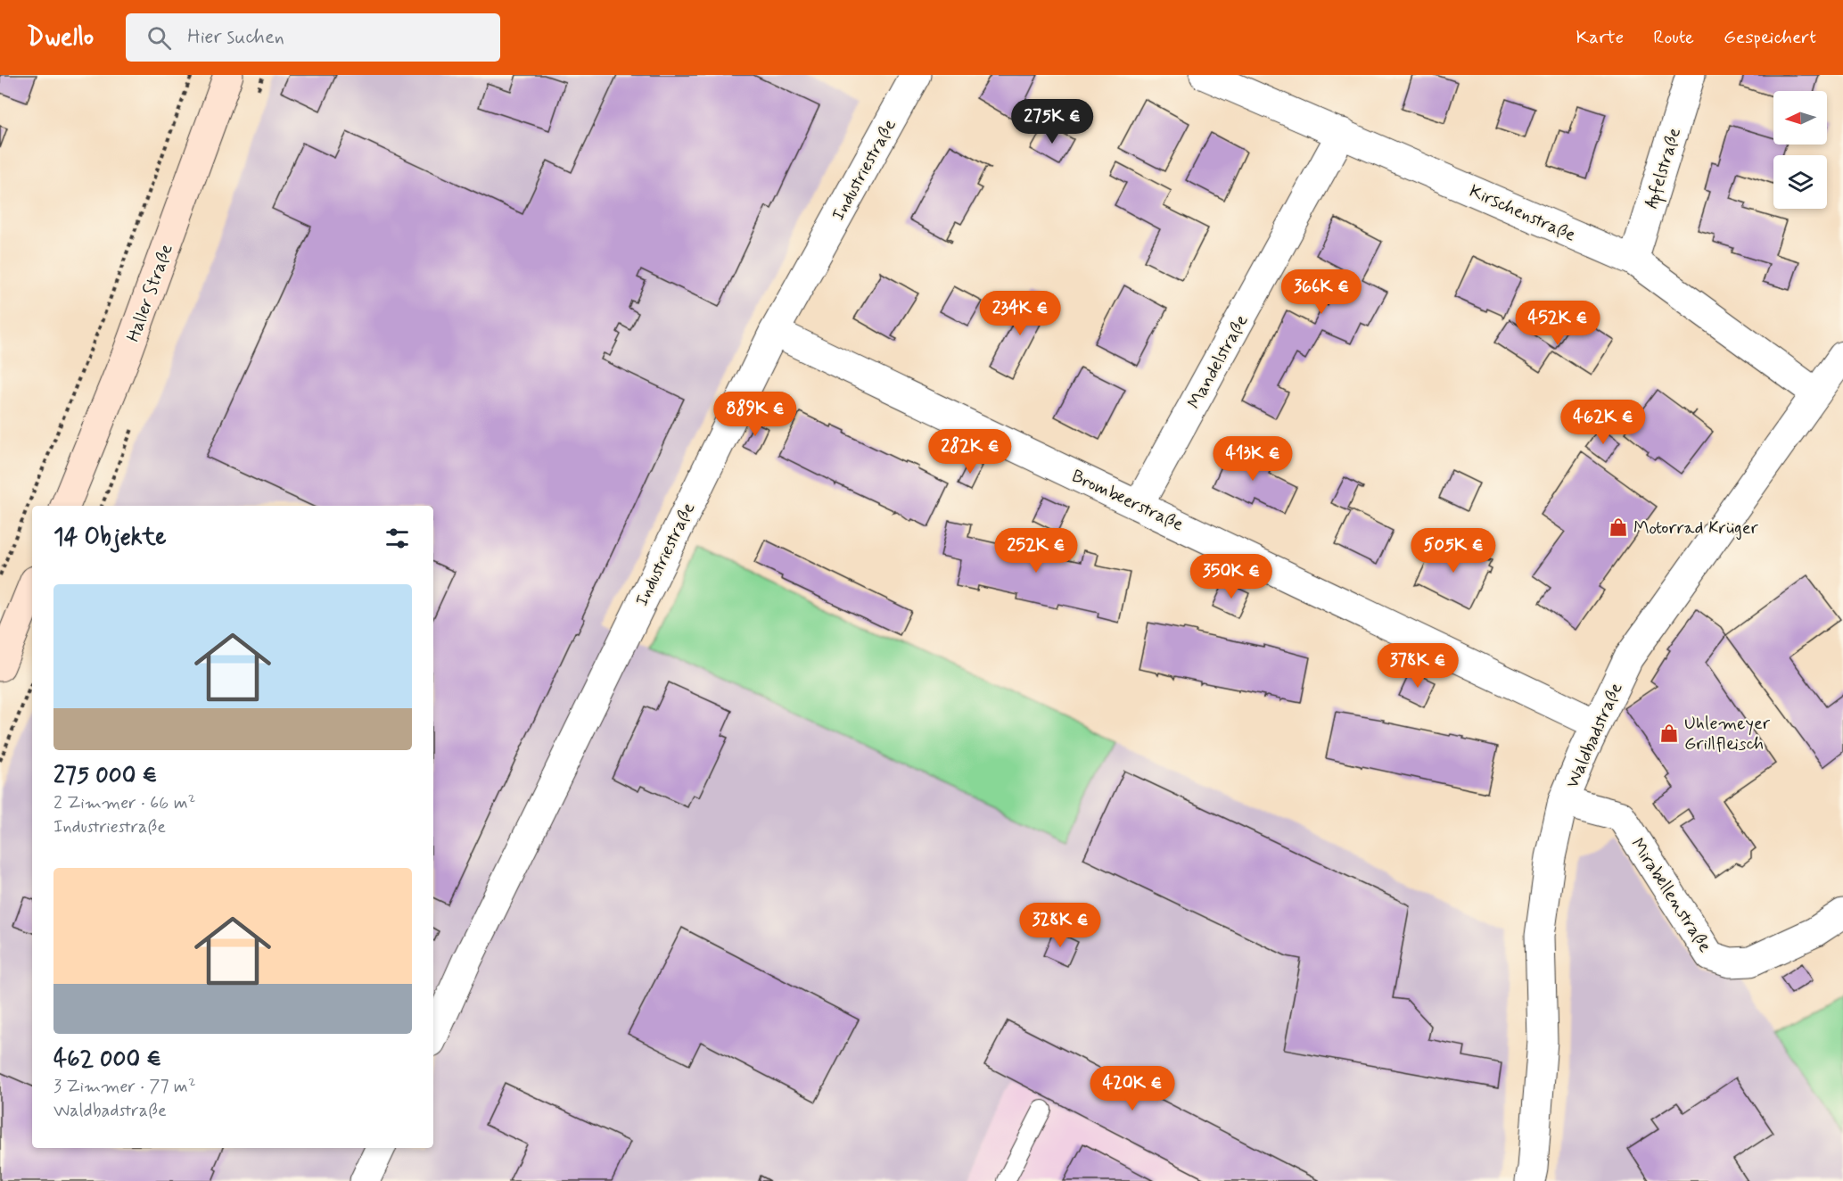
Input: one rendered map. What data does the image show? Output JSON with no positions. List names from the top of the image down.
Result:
{
  "streets": {
    "main road": ["Haller Straße"],
    "street": [
      "Apfelstraße",
      "Industriestraße",
      "Kirschenstraße",
      "Mandelstraße",
      "Brombeerstraße",
      "Waldbadstraße",
      "Mirabellenstraße"
    ]
  },
  "crossings": [
    ["Apfelstraße", "Kirschenstraße"],
    ["Industriestraße", "Brombeerstraße"],
    ["Kirschenstraße", "Mandelstraße"],
    ["Kirschenstraße", "Waldbadstraße"],
    ["Mandelstraße", "Brombeerstraße"],
    ["Brombeerstraße", "Waldbadstraße"],
    ["Waldbadstraße", "Mirabellenstraße"]
  ],
  "places": {
    "shop": ["Motorrad Krüger", "Uhlemeyer Grillfleisch"]
  },
  "north": "left",
  "page": {
    "header": "Dwello",
    "search": "Hier suchen",
    "nav": ["Karte", "Route", "Gespeichert"],
    "price": [
      "275K €",
      "366K €",
      "234K €",
      "452K €",
      "889K €",
      "462K €",
      "282K €",
      "413K €",
      "252K €",
      "505K €",
      "350K €",
      "378K €",
      "328K €",
      "420K €"
    ],
    "heading": "14 Objekte",
    "list": [
      {
        "name": "275 000 €",
        "note": "2 Zimmer · 66 m² · Industriestraße"
      },
      {
        "name": "462 000 €",
        "note": "3 Zimmer · 77 m² · Waldbadstraße"
      }
    ]
  }
}
